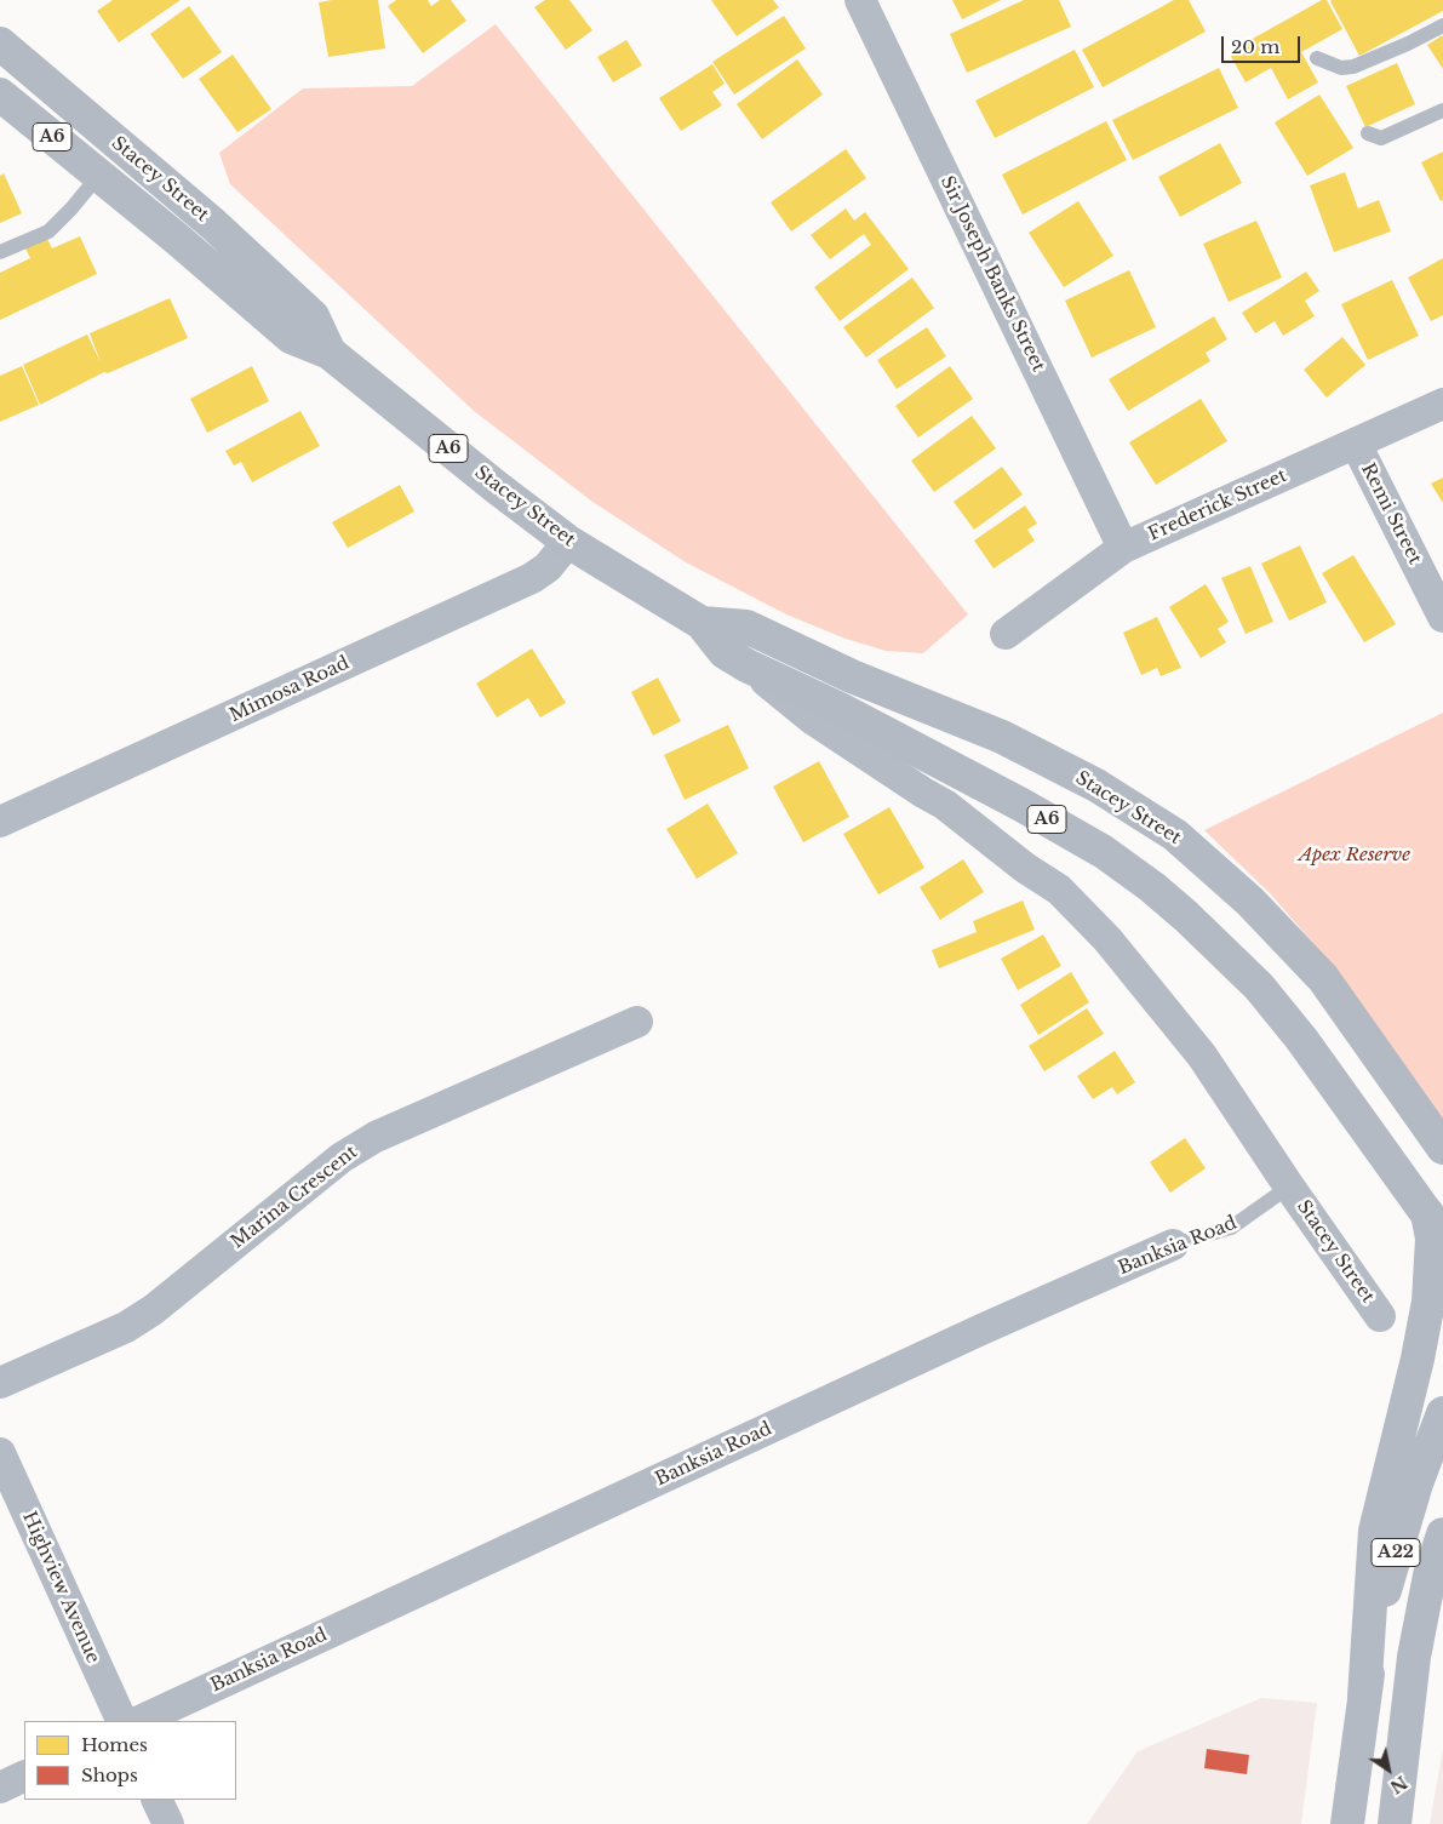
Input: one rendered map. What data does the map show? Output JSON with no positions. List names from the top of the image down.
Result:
{
  "streets": {
    "highway": ["A6", "Stacey Street", "A22"],
    "street": [
      "Sir Joseph Banks Street",
      "Frederick Street",
      "Remi Street",
      "Mimosa Road",
      "Marina Crescent",
      "Banksia Road",
      "Highview Avenue"
    ]
  },
  "crossings": [
    ["Stacey Street", "Mimosa Road"],
    ["Stacey Street", "Banksia Road"],
    ["Sir Joseph Banks Street", "Frederick Street"],
    ["Frederick Street", "Remi Street"]
  ],
  "parks": ["Apex Reserve"],
  "legend": ["Homes", "Shops"],
  "scale_bar": "20 m",
  "north": "bottom right"
}
